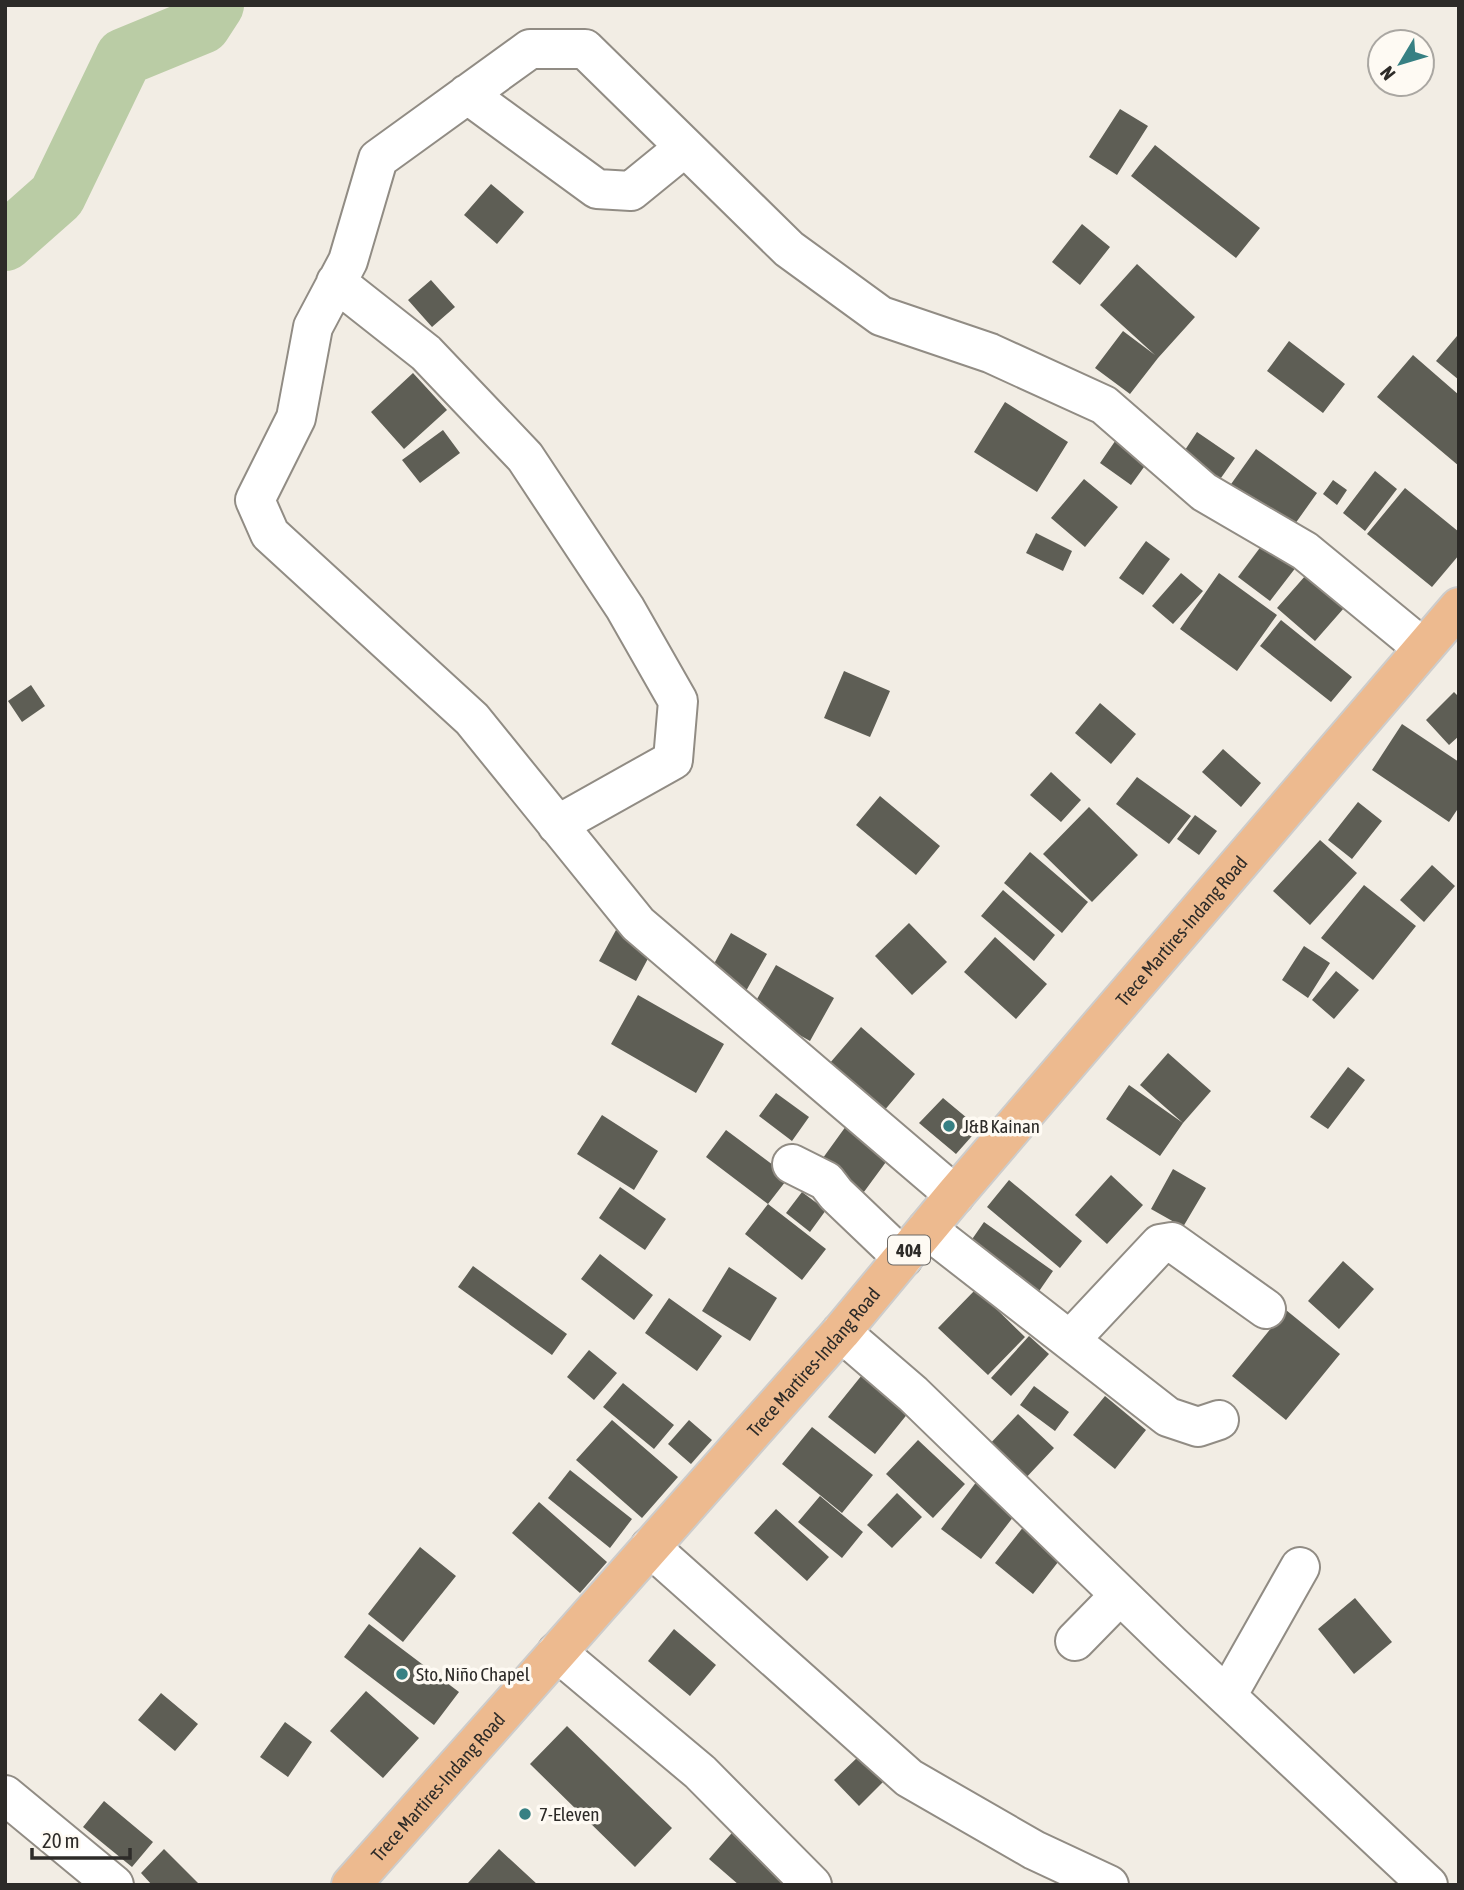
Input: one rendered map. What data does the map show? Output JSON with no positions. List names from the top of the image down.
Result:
{
  "streets": {
    "main road": ["Trece Martires-Indang Road", "404"]
  },
  "places": ["J&B Kainan", "Sto. Niño Chapel", "7-Eleven"],
  "scale_bar": "20 m",
  "north": "bottom left"
}
